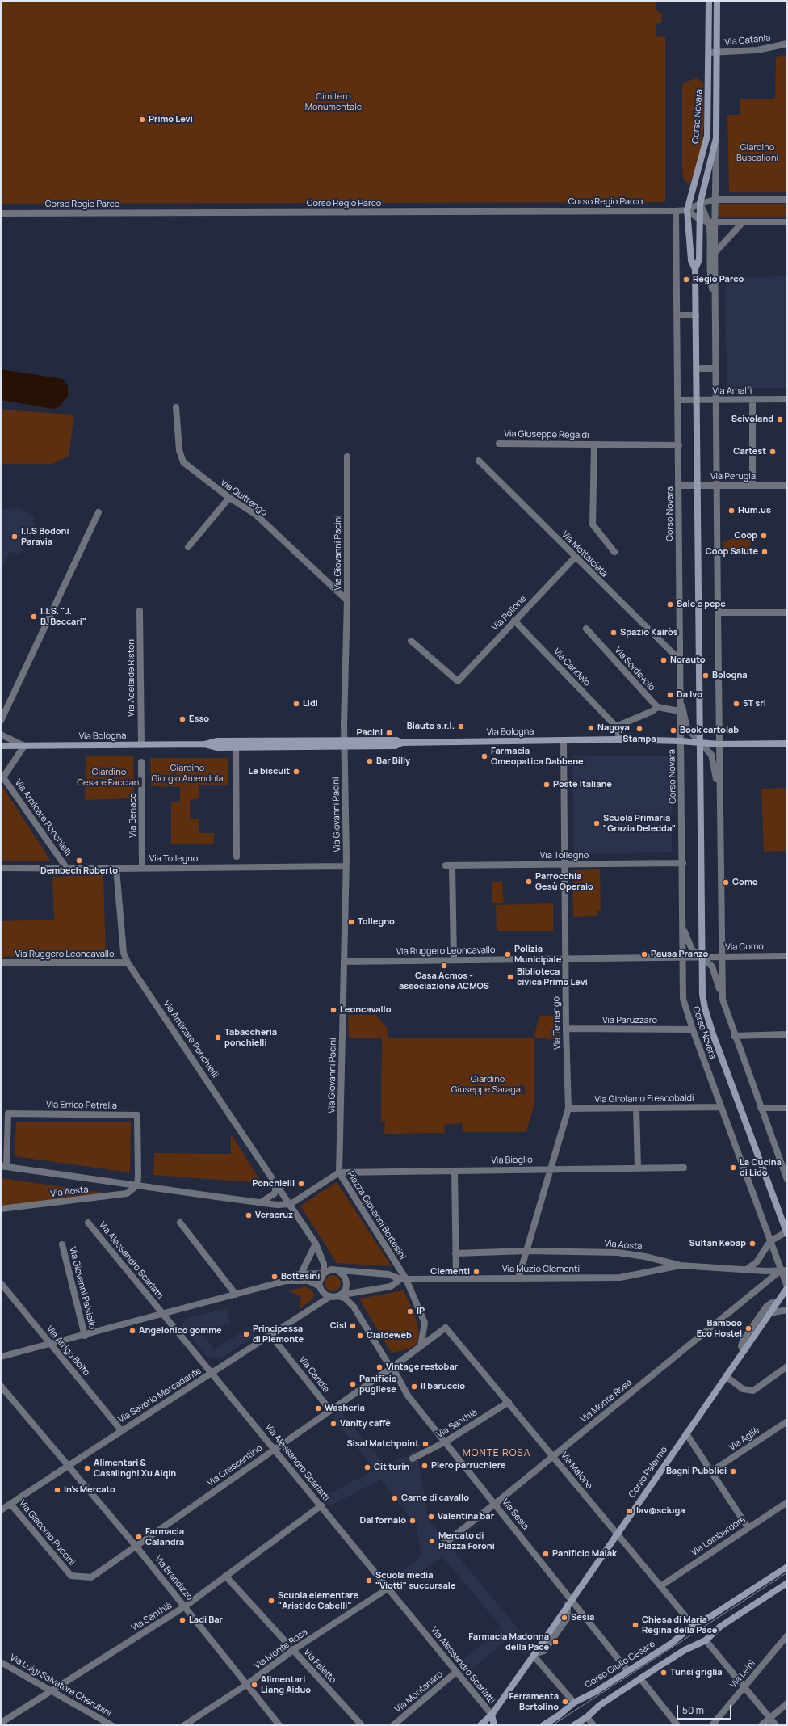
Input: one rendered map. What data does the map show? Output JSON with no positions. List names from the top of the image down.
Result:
{
  "streets": {
    "main road": [
      "Corso Novara",
      "Via Bologna",
      "Corso Palermo",
      "Corso Giulio Cesare"
    ],
    "street": [
      "Via Catania",
      "Corso Regio Parco",
      "Via Amalfi",
      "Via Giuseppe Regaldi",
      "Via Perugia",
      "Via Quittengo",
      "Via Giovanni Pacini",
      "Via Mottalciata",
      "Via Pollone",
      "Via Candelo",
      "Via Sordevolo",
      "Via Adelaide Ristori",
      "Via Benaco",
      "Via Amilcare Ponchielli",
      "Via Tollegno",
      "Via Como",
      "Via Ruggero Leoncavallo",
      "Via Paruzzaro",
      "Via Ternengo",
      "Via Girolamo Frescobaldi",
      "Via Errico Petrella",
      "Via Bioglio",
      "Via Aosta",
      "Piazza Giovanni Bottesini",
      "Via Alessandro Scarlatti",
      "Via Muzio Clementi",
      "Via Giovanni Paisiello",
      "Via Arrigo Boito",
      "Via Candia",
      "Via Saverio Mercadante",
      "Via Monte Rosa",
      "Via Santhià",
      "Via Agliè",
      "Via Crescentino",
      "Via Malone",
      "Via Sesia",
      "Via Giacomo Puccini",
      "Via Lombardore",
      "Via Brandizzo",
      "Via Feletto",
      "Via Leinì",
      "Via Luigi Salvatore Cherubini",
      "Via Montanaro"
    ]
  },
  "crossings": [
    ["Via Catania", "Corso Novara"],
    ["Corso Novara", "Corso Regio Parco"],
    ["Corso Novara", "Via Amalfi"],
    ["Corso Novara", "Via Giuseppe Regaldi"],
    ["Corso Novara", "Via Perugia"],
    ["Corso Novara", "Via Mottalciata"],
    ["Corso Novara", "Via Bologna"],
    ["Corso Novara", "Via Tollegno"],
    ["Corso Novara", "Via Como"],
    ["Corso Novara", "Via Ruggero Leoncavallo"],
    ["Corso Novara", "Via Paruzzaro"],
    ["Corso Novara", "Via Girolamo Frescobaldi"],
    ["Corso Novara", "Via Aosta"],
    ["Corso Novara", "Via Monte Rosa"],
    ["Corso Novara", "Corso Palermo"],
    ["Via Quittengo", "Via Giovanni Pacini"],
    ["Via Giovanni Pacini", "Via Bologna"],
    ["Via Giovanni Pacini", "Via Tollegno"],
    ["Via Giovanni Pacini", "Via Ruggero Leoncavallo"],
    ["Via Giovanni Pacini", "Via Bioglio"],
    ["Via Giovanni Pacini", "Piazza Giovanni Bottesini"],
    ["Via Mottalciata", "Via Pollone"],
    ["Via Pollone", "Via Candelo"],
    ["Via Adelaide Ristori", "Via Bologna"],
    ["Via Bologna", "Via Ternengo"],
    ["Via Benaco", "Via Tollegno"],
    ["Via Amilcare Ponchielli", "Via Tollegno"],
    ["Via Amilcare Ponchielli", "Via Ruggero Leoncavallo"],
    ["Via Amilcare Ponchielli", "Via Errico Petrella"],
    ["Via Amilcare Ponchielli", "Piazza Giovanni Bottesini"],
    ["Via Tollegno", "Via Ruggero Leoncavallo"],
    ["Via Tollegno", "Via Ternengo"],
    ["Via Como", "Via Ruggero Leoncavallo"],
    ["Via Ruggero Leoncavallo", "Via Ternengo"],
    ["Via Paruzzaro", "Via Ternengo"],
    ["Via Ternengo", "Via Girolamo Frescobaldi"],
    ["Via Ternengo", "Via Bioglio"],
    ["Via Ternengo", "Via Aosta"],
    ["Via Ternengo", "Via Muzio Clementi"],
    ["Via Errico Petrella", "Via Aosta"],
    ["Via Errico Petrella", "Piazza Giovanni Bottesini"],
    ["Via Bioglio", "Piazza Giovanni Bottesini"],
    ["Via Aosta", "Via Muzio Clementi"],
    ["Via Aosta", "Via Monte Rosa"],
    ["Piazza Giovanni Bottesini", "Via Muzio Clementi"],
    ["Piazza Giovanni Bottesini", "Via Malone"],
    ["Via Alessandro Scarlatti", "Via Giovanni Paisiello"],
    ["Via Alessandro Scarlatti", "Via Saverio Mercadante"],
    ["Via Alessandro Scarlatti", "Via Monte Rosa"],
    ["Via Alessandro Scarlatti", "Via Santhià"],
    ["Via Alessandro Scarlatti", "Via Crescentino"],
    ["Via Alessandro Scarlatti", "Corso Palermo"],
    ["Via Alessandro Scarlatti", "Via Montanaro"],
    ["Via Giovanni Paisiello", "Via Arrigo Boito"],
    ["Via Giovanni Paisiello", "Via Saverio Mercadante"],
    ["Via Arrigo Boito", "Via Saverio Mercadante"],
    ["Via Candia", "Via Saverio Mercadante"],
    ["Via Candia", "Via Crescentino"],
    ["Via Saverio Mercadante", "Via Giacomo Puccini"],
    ["Via Saverio Mercadante", "Via Brandizzo"],
    ["Via Monte Rosa", "Via Malone"],
    ["Via Monte Rosa", "Via Sesia"],
    ["Via Monte Rosa", "Via Brandizzo"],
    ["Via Monte Rosa", "Via Feletto"],
    ["Via Santhià", "Via Malone"],
    ["Via Santhià", "Via Sesia"],
    ["Via Santhià", "Via Brandizzo"],
    ["Via Santhià", "Via Feletto"],
    ["Via Santhià", "Via Luigi Salvatore Cherubini"],
    ["Via Crescentino", "Via Sesia"],
    ["Via Crescentino", "Via Giacomo Puccini"],
    ["Via Crescentino", "Via Brandizzo"],
    ["Via Malone", "Corso Palermo"],
    ["Via Malone", "Via Lombardore"],
    ["Via Malone", "Corso Giulio Cesare"],
    ["Corso Palermo", "Via Sesia"],
    ["Via Sesia", "Corso Giulio Cesare"],
    ["Via Giacomo Puccini", "Via Brandizzo"]
  ],
  "districts": ["MONTE ROSA"],
  "parks": [
    "Cimitero Monumentale",
    "Giardino Buscalioni",
    "Giardino Giorgio Amendola",
    "Giardino Cesare Facciani",
    "Giardino Giuseppe Saragat"
  ],
  "places": [
    "Primo Levi",
    "Regio Parco",
    "Scivoland",
    "Cartest",
    "Hum.us",
    "Coop",
    "I.I.S Bodoni Paravia",
    "Coop Salute",
    "Sale e pepe",
    "I.I.S. \"J. B. Beccari\"",
    "Spazio Kairòs",
    "Norauto",
    "Bologna",
    "Da Ivo",
    "Lidl",
    "5T srl",
    "Esso",
    "Biauto s.r.l.",
    "Nagoya",
    "Stampa",
    "Book cartolab",
    "Pacini",
    "Farmacia Omeopatica Dabbene",
    "Bar Billy",
    "Le biscuit",
    "Poste Italiane",
    "Scuola Primaria \"Grazia Deledda\"",
    "Dembech Roberto",
    "Parrocchia Gesù Operaio",
    "Como",
    "Tollegno",
    "Polizia Municipale",
    "Pausa Pranzo",
    "Casa Acmos - associazione ACMOS",
    "Biblioteca civica Primo Levi",
    "Leoncavallo",
    "Tabaccheria ponchielli",
    "La Cucina di Lido",
    "Ponchielli",
    "Veracruz",
    "Sultan Kebap",
    "Clementi",
    "Bottesini",
    "IP",
    "Cisl",
    "Bamboo Eco Hostel",
    "Angelonico gomme",
    "Principessa di Piemonte",
    "Cialdeweb",
    "Vintage restobar",
    "Panificio pugliese",
    "Il baruccio",
    "Washeria",
    "Vanity caffè",
    "Sisal Matchpoint",
    "Piero parruchiere",
    "Cit turin",
    "Alimentari & Casalinghi Xu Aiqin",
    "Bagni Pubblici",
    "In's Mercato",
    "Carne di cavallo",
    "lav@sciuga",
    "Valentina bar",
    "Dal fornaio",
    "Farmacia Calandra",
    "Mercato di Piazza Foroni",
    "Panificio Malak",
    "Scuola media \"Viotti\" succursale",
    "Scuola elementare \"Aristide Gabelli\"",
    "Sesia",
    "Ladi Bar",
    "Chiesa di Maria Regina della Pace",
    "Farmacia Madonna della Pace",
    "Tunsi griglia",
    "Alimentari Liang Aiduo",
    "Ferramenta Bertolino"
  ],
  "scale_bar": "50 m"
}
